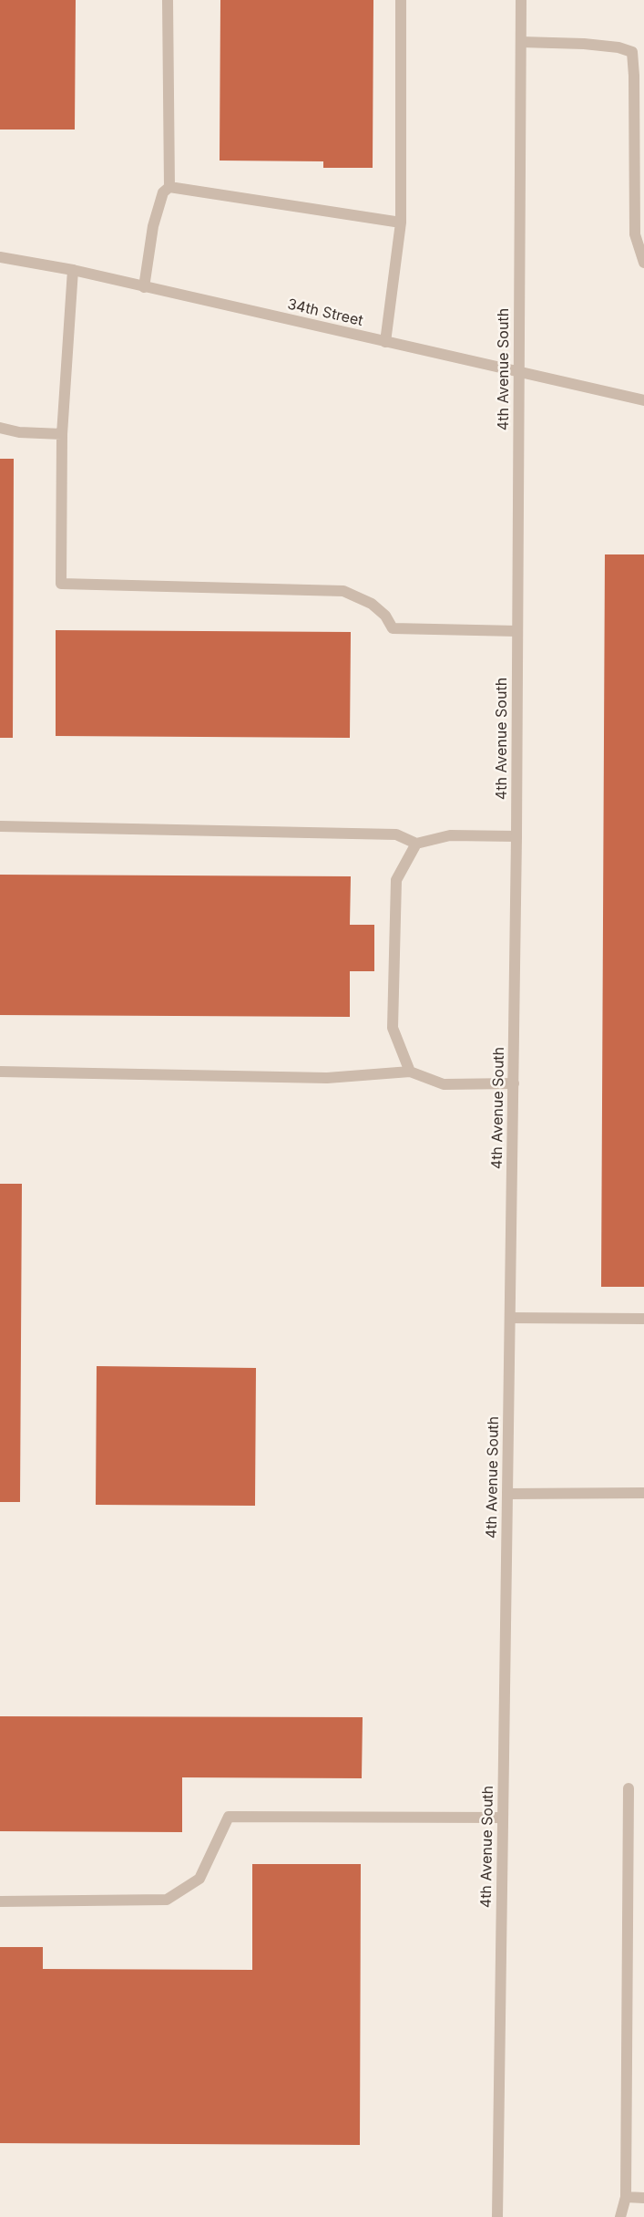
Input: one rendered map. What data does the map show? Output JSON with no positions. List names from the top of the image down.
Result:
{
  "streets": {
    "street": ["34th Street", "4th Avenue South"]
  },
  "crossings": [
    ["34th Street", "4th Avenue South"]
  ]
}
